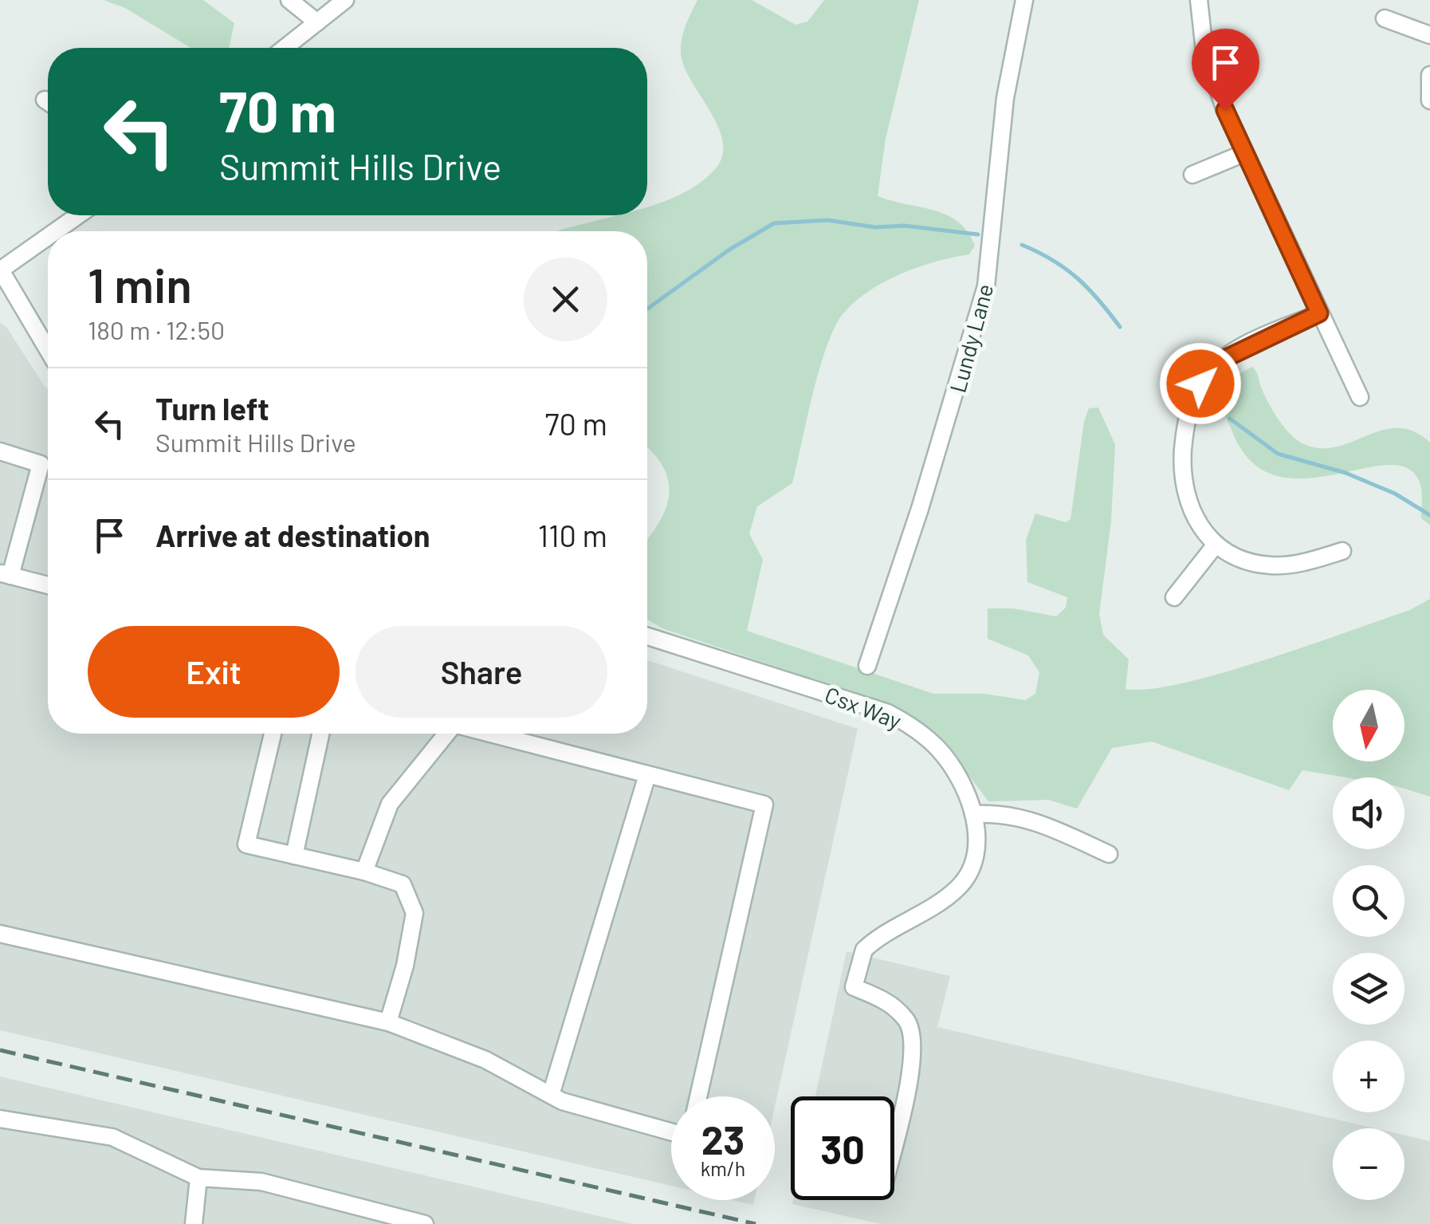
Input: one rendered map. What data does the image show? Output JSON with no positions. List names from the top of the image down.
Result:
{
  "streets": {
    "street": ["Lundy Lane", "Csx Way"]
  },
  "north": "bottom",
  "page": {
    "turn": ["70 m", "Summit Hills Drive"],
    "heading": ["1 min", "180 m · 12:50"],
    "list": [
      {
        "name": "Turn left",
        "note": "Summit Hills Drive",
        "value": "70 m"
      },
      {
        "name": "Arrive at destination",
        "value": "110 m"
      }
    ],
    "buttons": ["Exit", "Share"],
    "map_buttons": ["+", "−"],
    "speed": "23 km/h",
    "limit": "30"
  }
}
